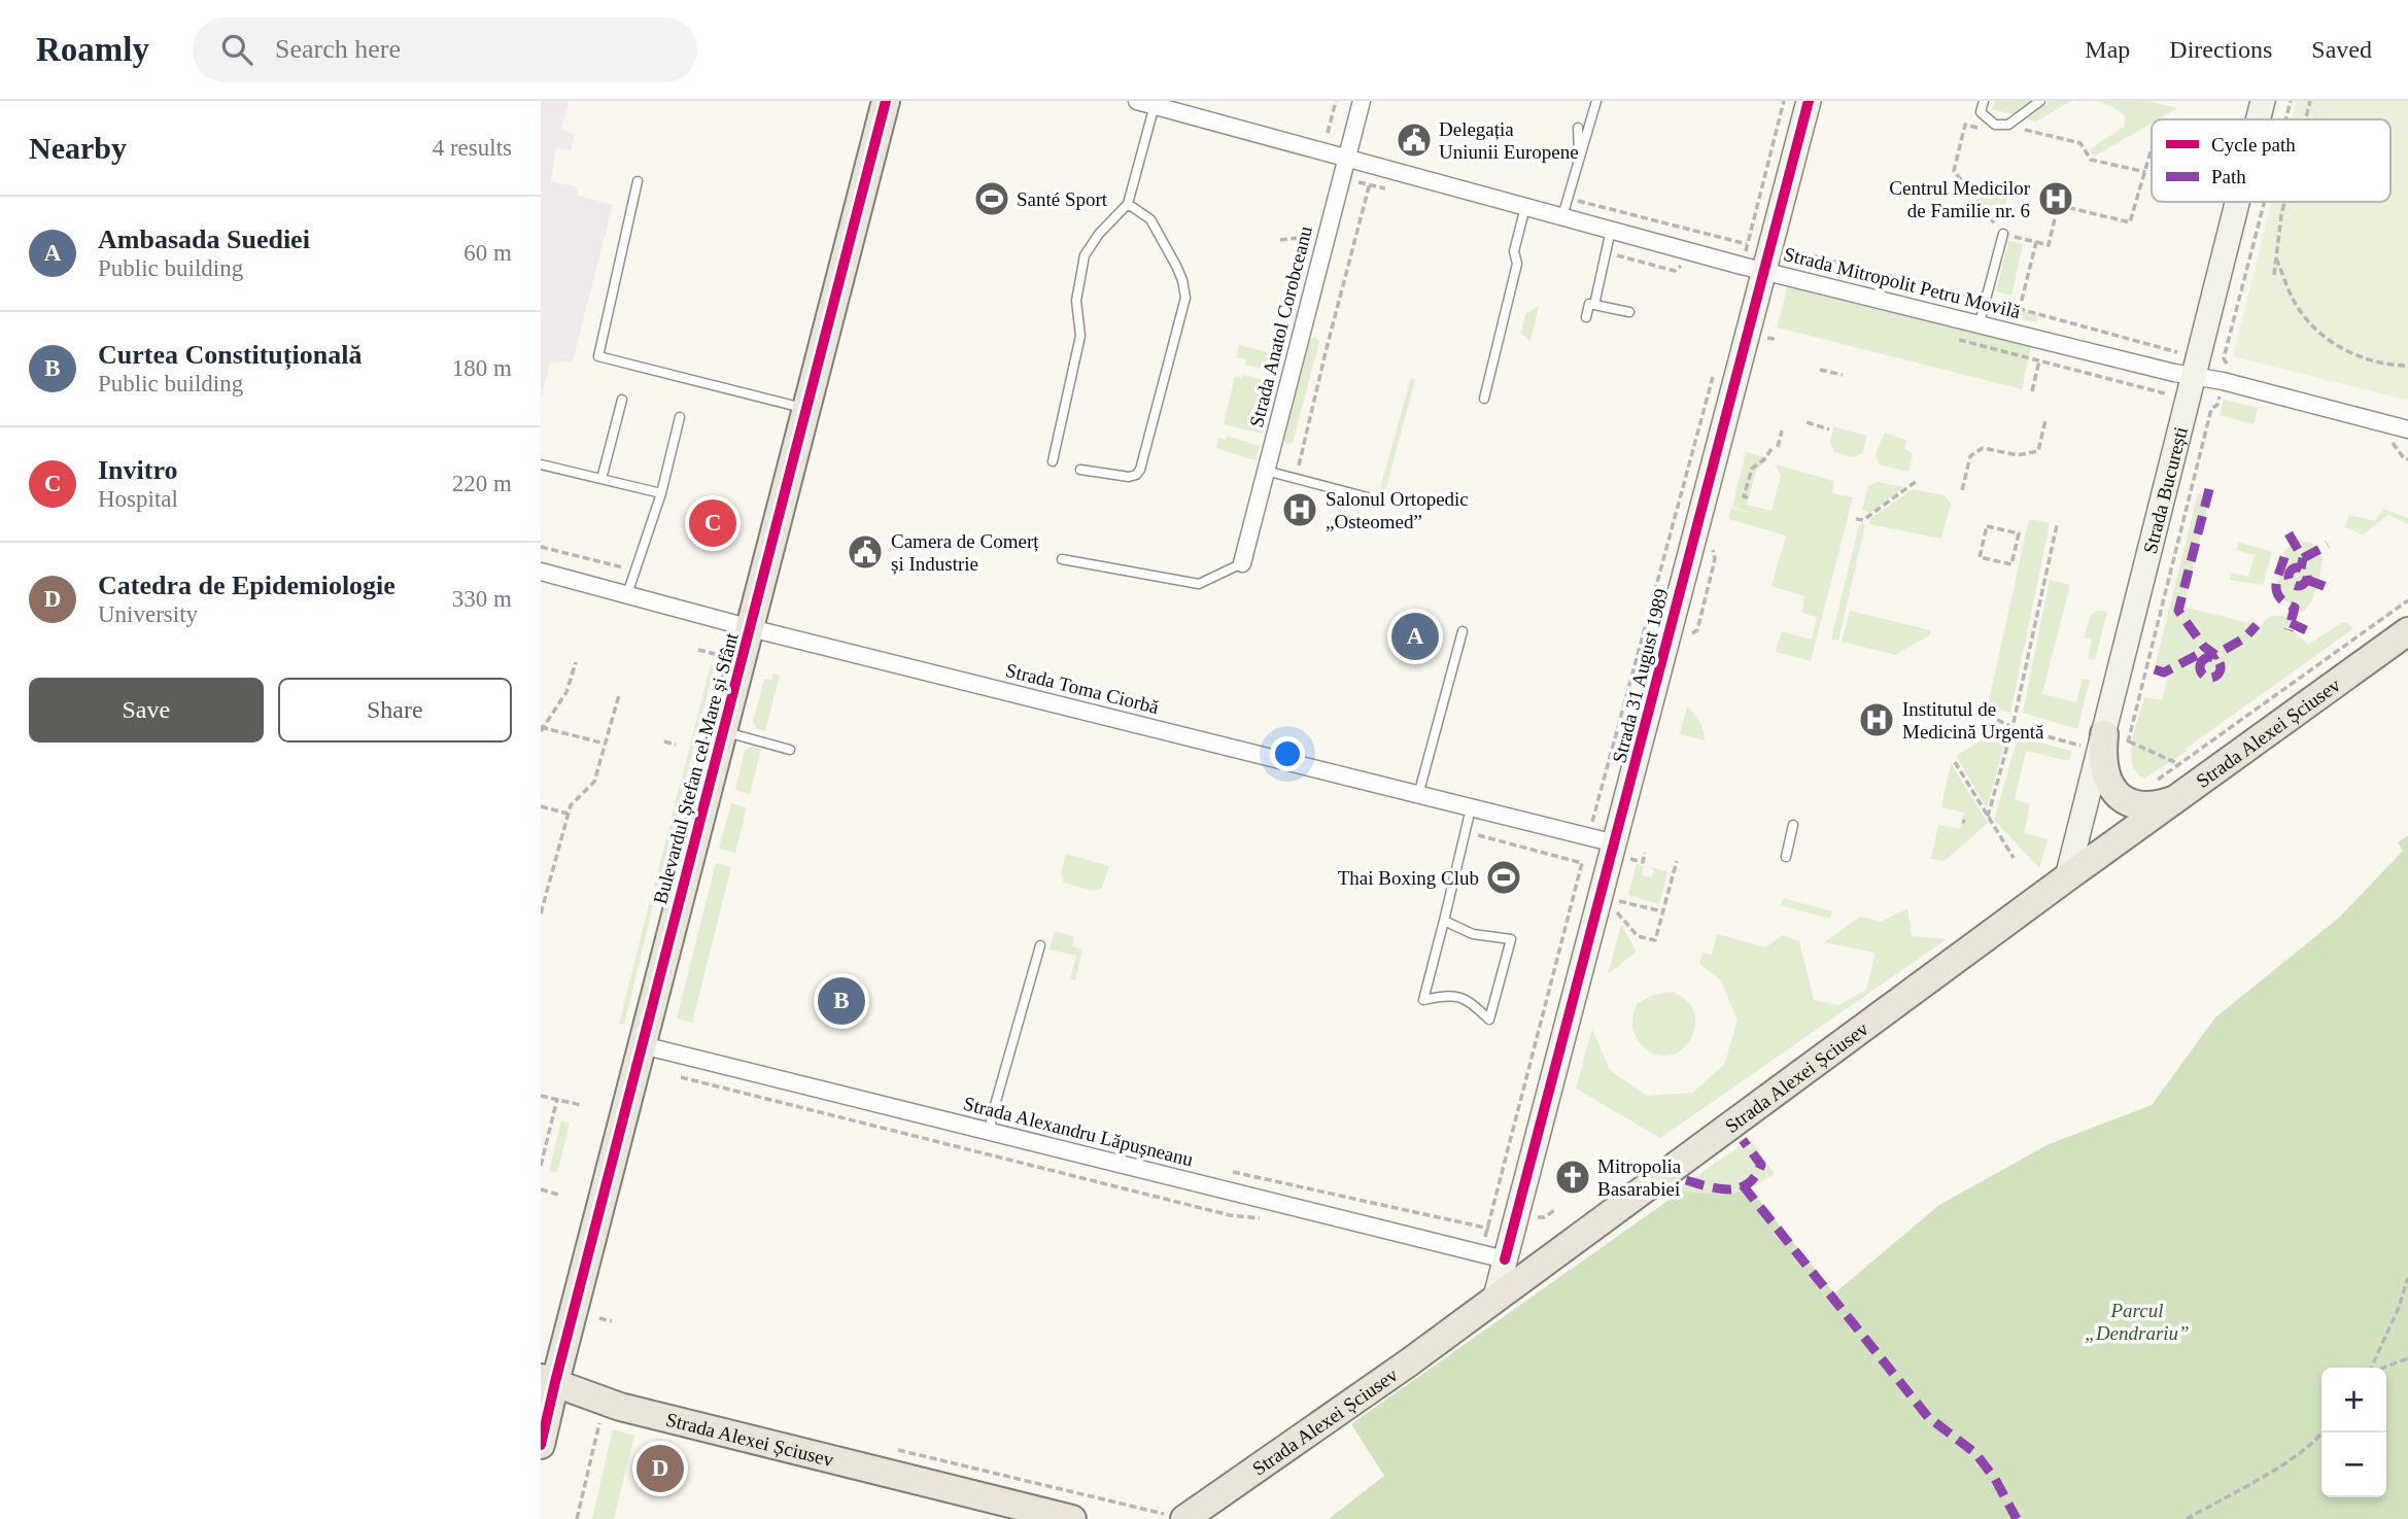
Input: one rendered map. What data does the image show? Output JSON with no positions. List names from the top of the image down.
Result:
{
  "streets": {
    "main road": ["Strada Alexei Șciusev", "Bulevardul Ștefan cel Mare și Sfânt"],
    "street": [
      "Strada Mitropolit Petru Movilă",
      "Strada Anatol Corobceanu",
      "Strada București",
      "Strada 31 August 1989",
      "Strada Toma Ciorbă",
      "Strada Alexandru Lăpușneanu"
    ]
  },
  "crossings": [
    ["Strada Mitropolit Petru Movilă", "Strada Anatol Corobceanu"],
    ["Strada Mitropolit Petru Movilă", "Strada București"],
    ["Strada Mitropolit Petru Movilă", "Strada 31 August 1989"],
    ["Strada București", "Strada Alexei Șciusev"],
    ["Strada 31 August 1989", "Strada Toma Ciorbă"],
    ["Strada 31 August 1989", "Strada Alexei Șciusev"],
    ["Strada 31 August 1989", "Strada Alexandru Lăpușneanu"],
    ["Strada Toma Ciorbă", "Bulevardul Ștefan cel Mare și Sfânt"],
    ["Strada Alexei Șciusev", "Bulevardul Ștefan cel Mare și Sfânt"],
    ["Bulevardul Ștefan cel Mare și Sfânt", "Strada Alexandru Lăpușneanu"]
  ],
  "parks": ["Parcul „Dendrariu”"],
  "places": {
    "public building": ["Delegația Uniunii Europene", "Camera de Comerț și Industrie"],
    "sports": ["Santé Sport", "Thai Boxing Club"],
    "hospital": ["Centrul Medicilor de Familie nr. 6", "Salonul Ortopedic „Osteomed”", "Institutul de Medicină Urgentă"],
    "church": ["Mitropolia Basarabiei"]
  },
  "legend": ["Cycle path", "Path"],
  "page": {
    "header": "Roamly",
    "search": "Search here",
    "nav": ["Map", "Directions", "Saved"],
    "heading": ["Nearby", "4 results"],
    "list": [
      {
        "mark": "A",
        "name": "Ambasada Suediei",
        "note": "Public building",
        "value": "60 m"
      },
      {
        "mark": "B",
        "name": "Curtea Constituțională",
        "note": "Public building",
        "value": "180 m"
      },
      {
        "mark": "C",
        "name": "Invitro",
        "note": "Hospital",
        "value": "220 m"
      },
      {
        "mark": "D",
        "name": "Catedra de Epidemiologie",
        "note": "University",
        "value": "330 m"
      }
    ],
    "pins": [
      "C",
      "A",
      "B",
      "D"
    ],
    "buttons": ["Save", "Share"],
    "map_buttons": ["+", "−"]
  }
}
